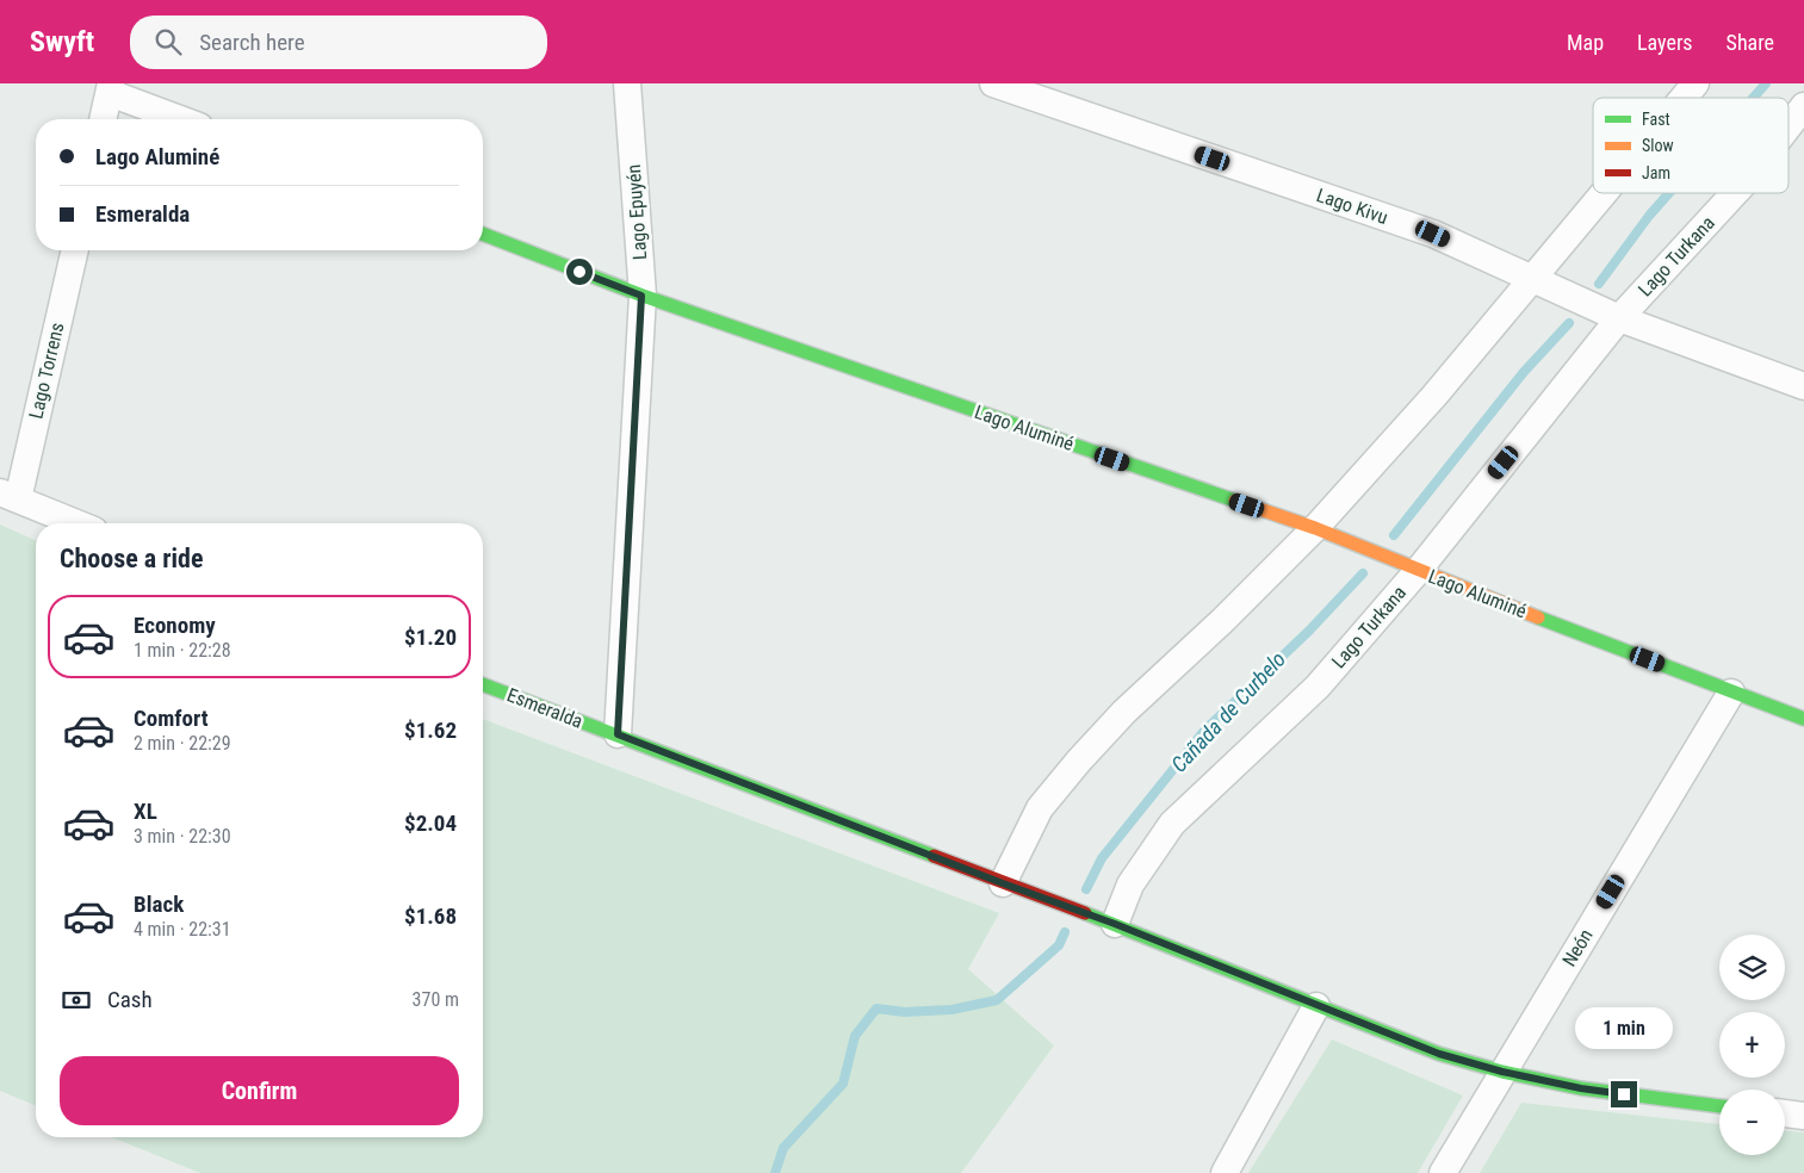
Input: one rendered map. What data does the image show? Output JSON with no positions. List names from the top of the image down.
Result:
{
  "streets": {
    "street": [
      "Lago Kivu",
      "Lago Epuyén",
      "Lago Turkana",
      "Lago Torrens",
      "Lago Aluminé",
      "Esmeralda",
      "Neón"
    ]
  },
  "crossings": [
    ["Lago Kivu", "Lago Turkana"],
    ["Lago Epuyén", "Lago Aluminé"],
    ["Lago Epuyén", "Esmeralda"],
    ["Lago Turkana", "Lago Aluminé"],
    ["Lago Turkana", "Esmeralda"],
    ["Lago Aluminé", "Neón"],
    ["Esmeralda", "Neón"]
  ],
  "water": ["Cañada de Curbelo"],
  "legend": ["Fast", "Slow", "Jam"],
  "page": {
    "header": "Swyft",
    "search": "Search here",
    "nav": ["Map", "Layers", "Share"],
    "banner": ["Lago Aluminé", "Esmeralda"],
    "heading": "Choose a ride",
    "list": [
      {
        "name": "Economy",
        "note": "1 min · 22:28",
        "value": "$1.20"
      },
      {
        "name": "Comfort",
        "note": "2 min · 22:29",
        "value": "$1.62"
      },
      {
        "name": "XL",
        "note": "3 min · 22:30",
        "value": "$2.04"
      },
      {
        "name": "Black",
        "note": "4 min · 22:31",
        "value": "$1.68"
      }
    ],
    "map_buttons": ["+", "−"],
    "pay": ["Cash", "370 m"],
    "bubble": "1 min",
    "buttons": "Confirm"
  }
}
